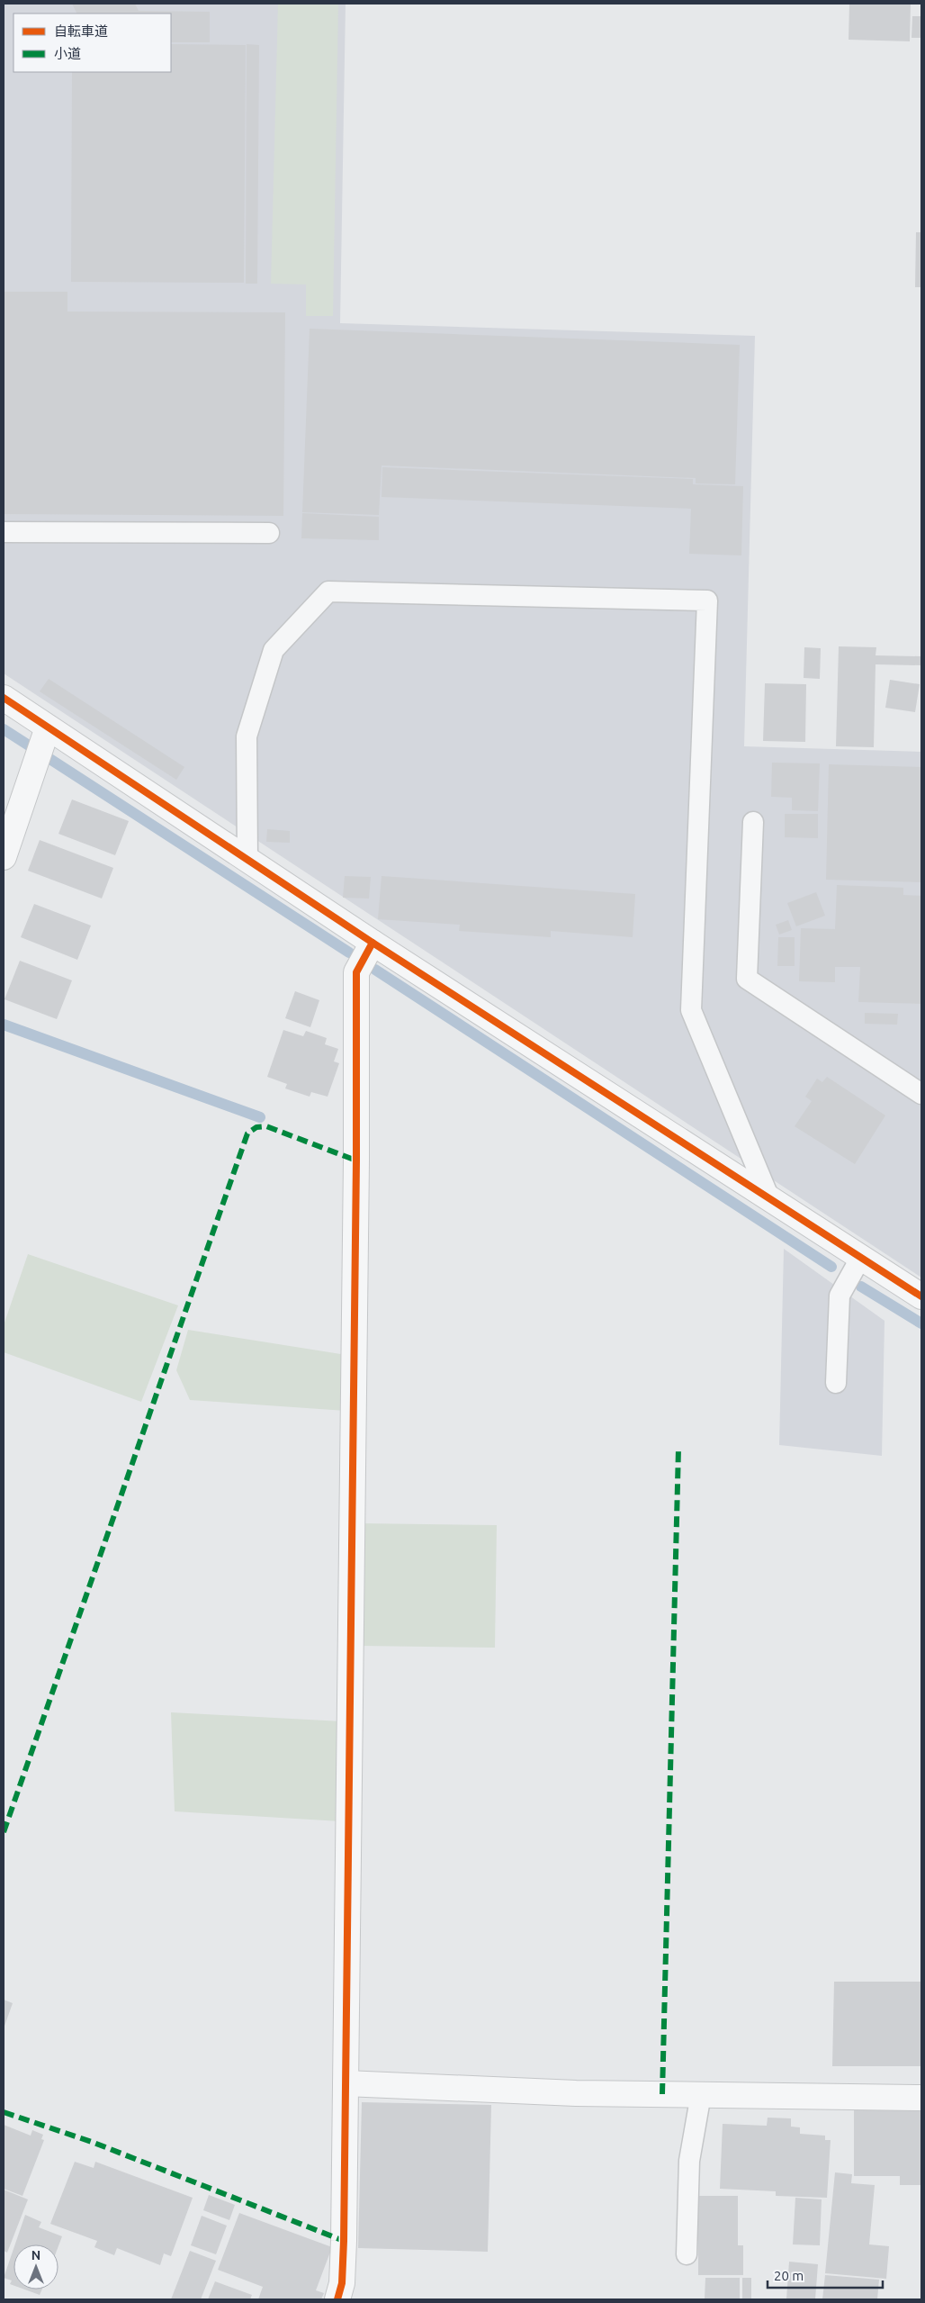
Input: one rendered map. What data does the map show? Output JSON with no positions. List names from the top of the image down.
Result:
{
  "legend": ["自転車道", "小道"],
  "scale_bar": "20 m",
  "north": "top"
}
